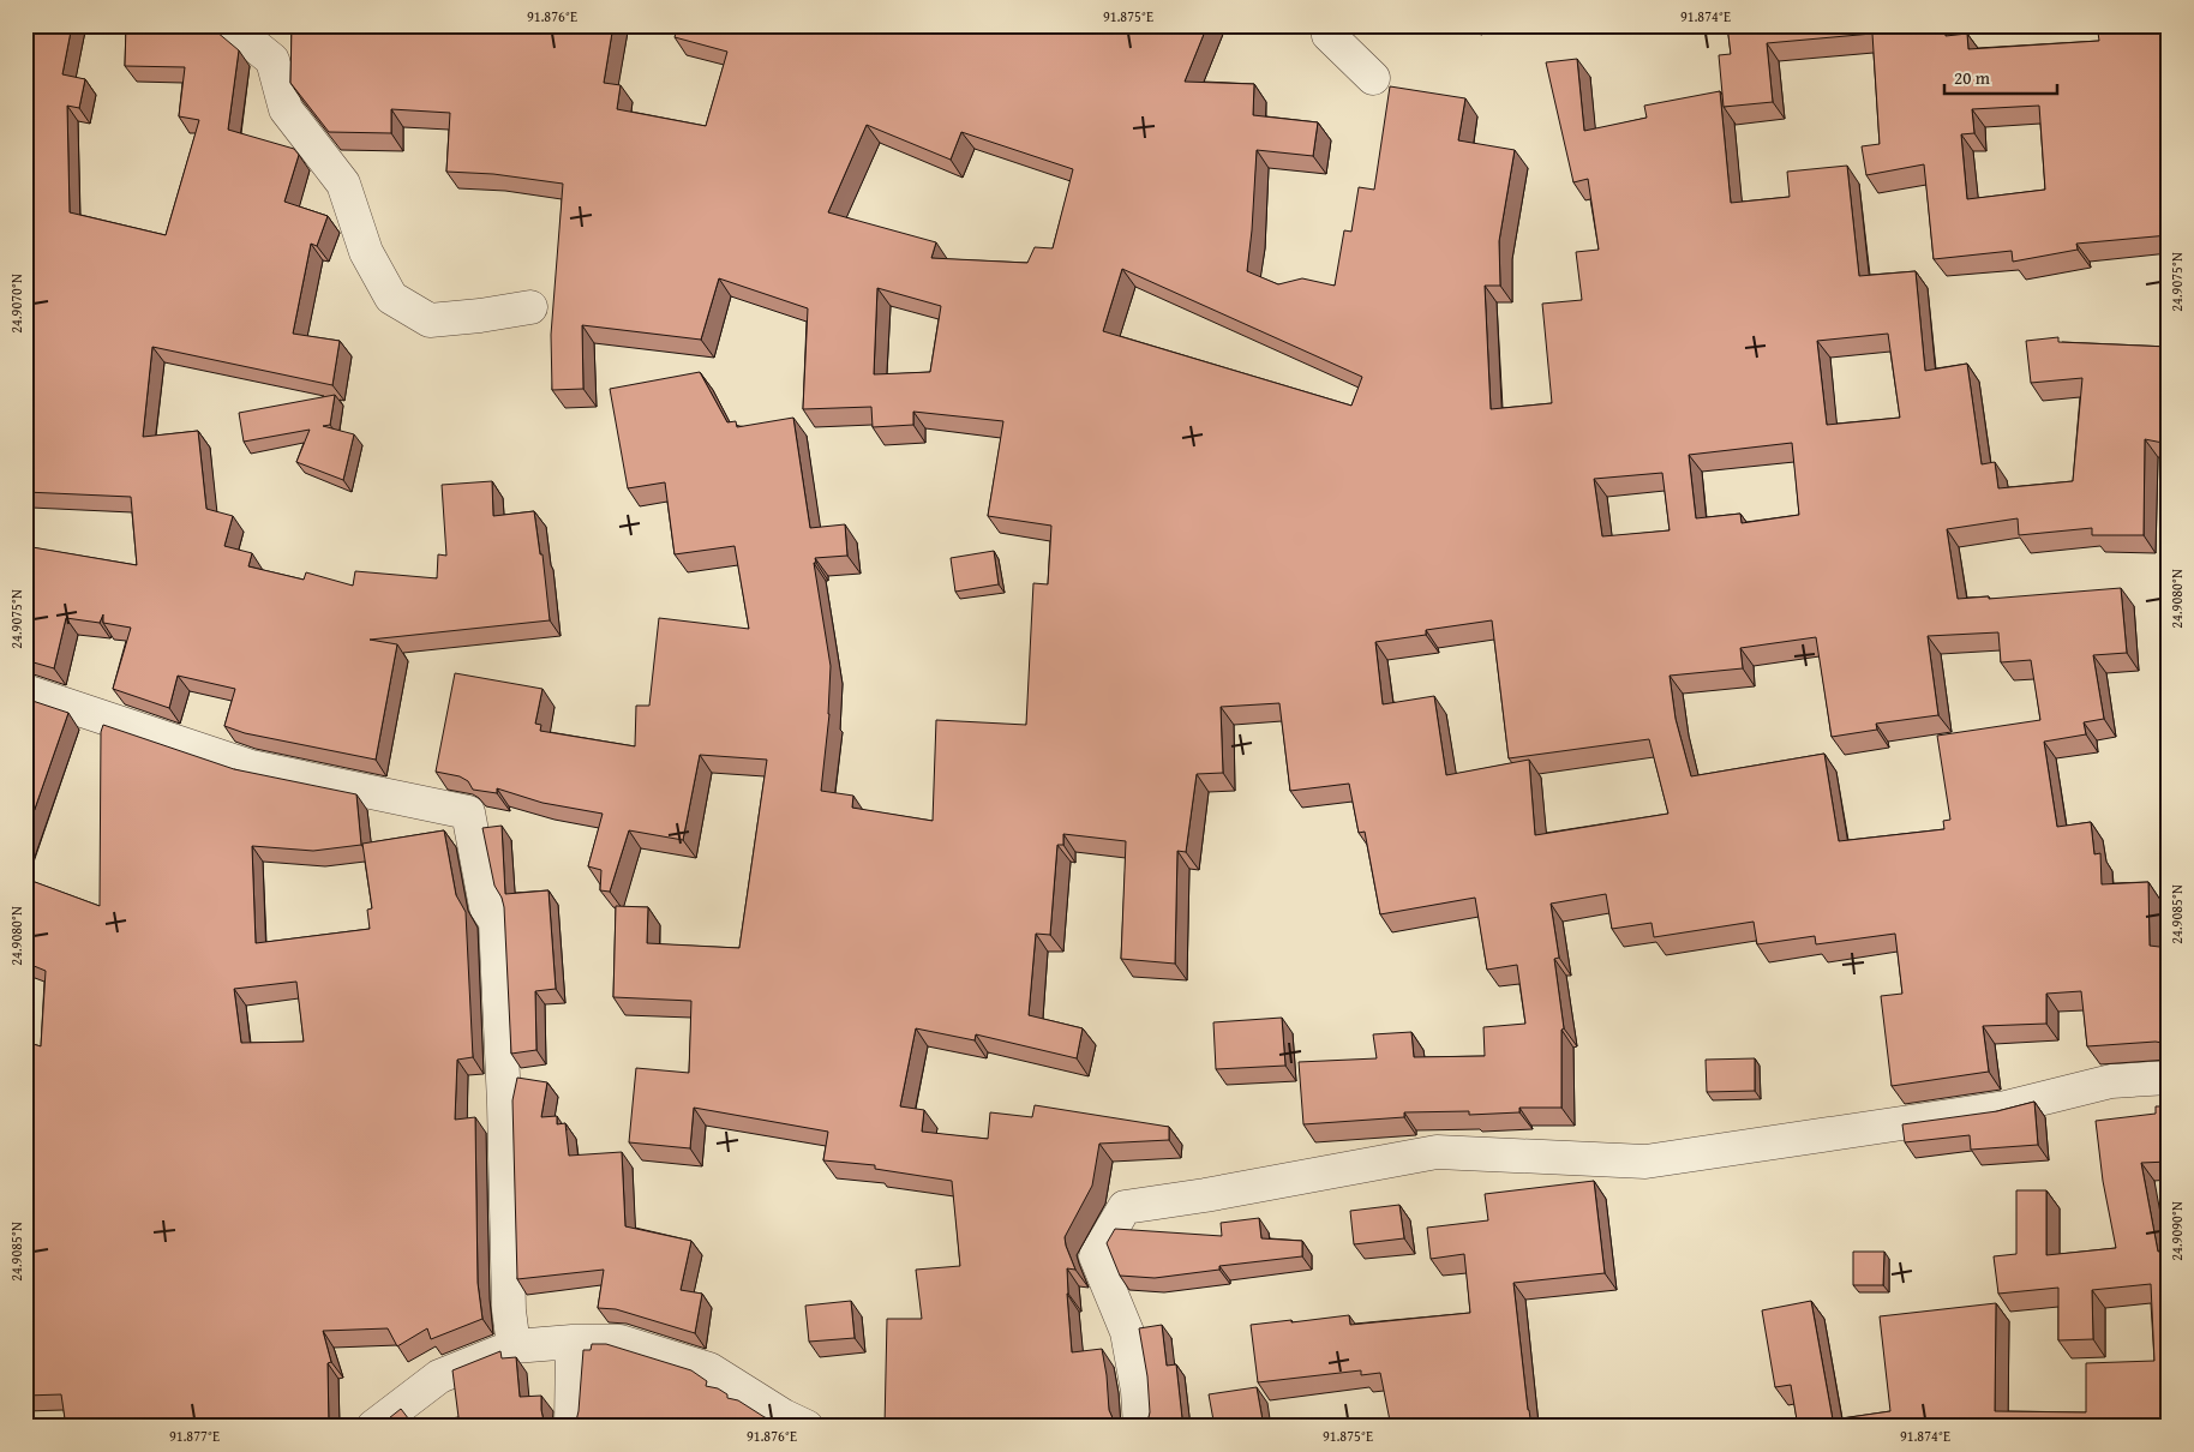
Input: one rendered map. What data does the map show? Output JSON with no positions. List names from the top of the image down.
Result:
{
  "scale_bar": "20 m",
  "coordinates": [
    "91.876°E",
    "91.875°E",
    "91.874°E",
    "24.9075°N",
    "24.9070°N",
    "24.9080°N",
    "24.9085°N",
    "24.9090°N",
    "91.877°E"
  ]
}
